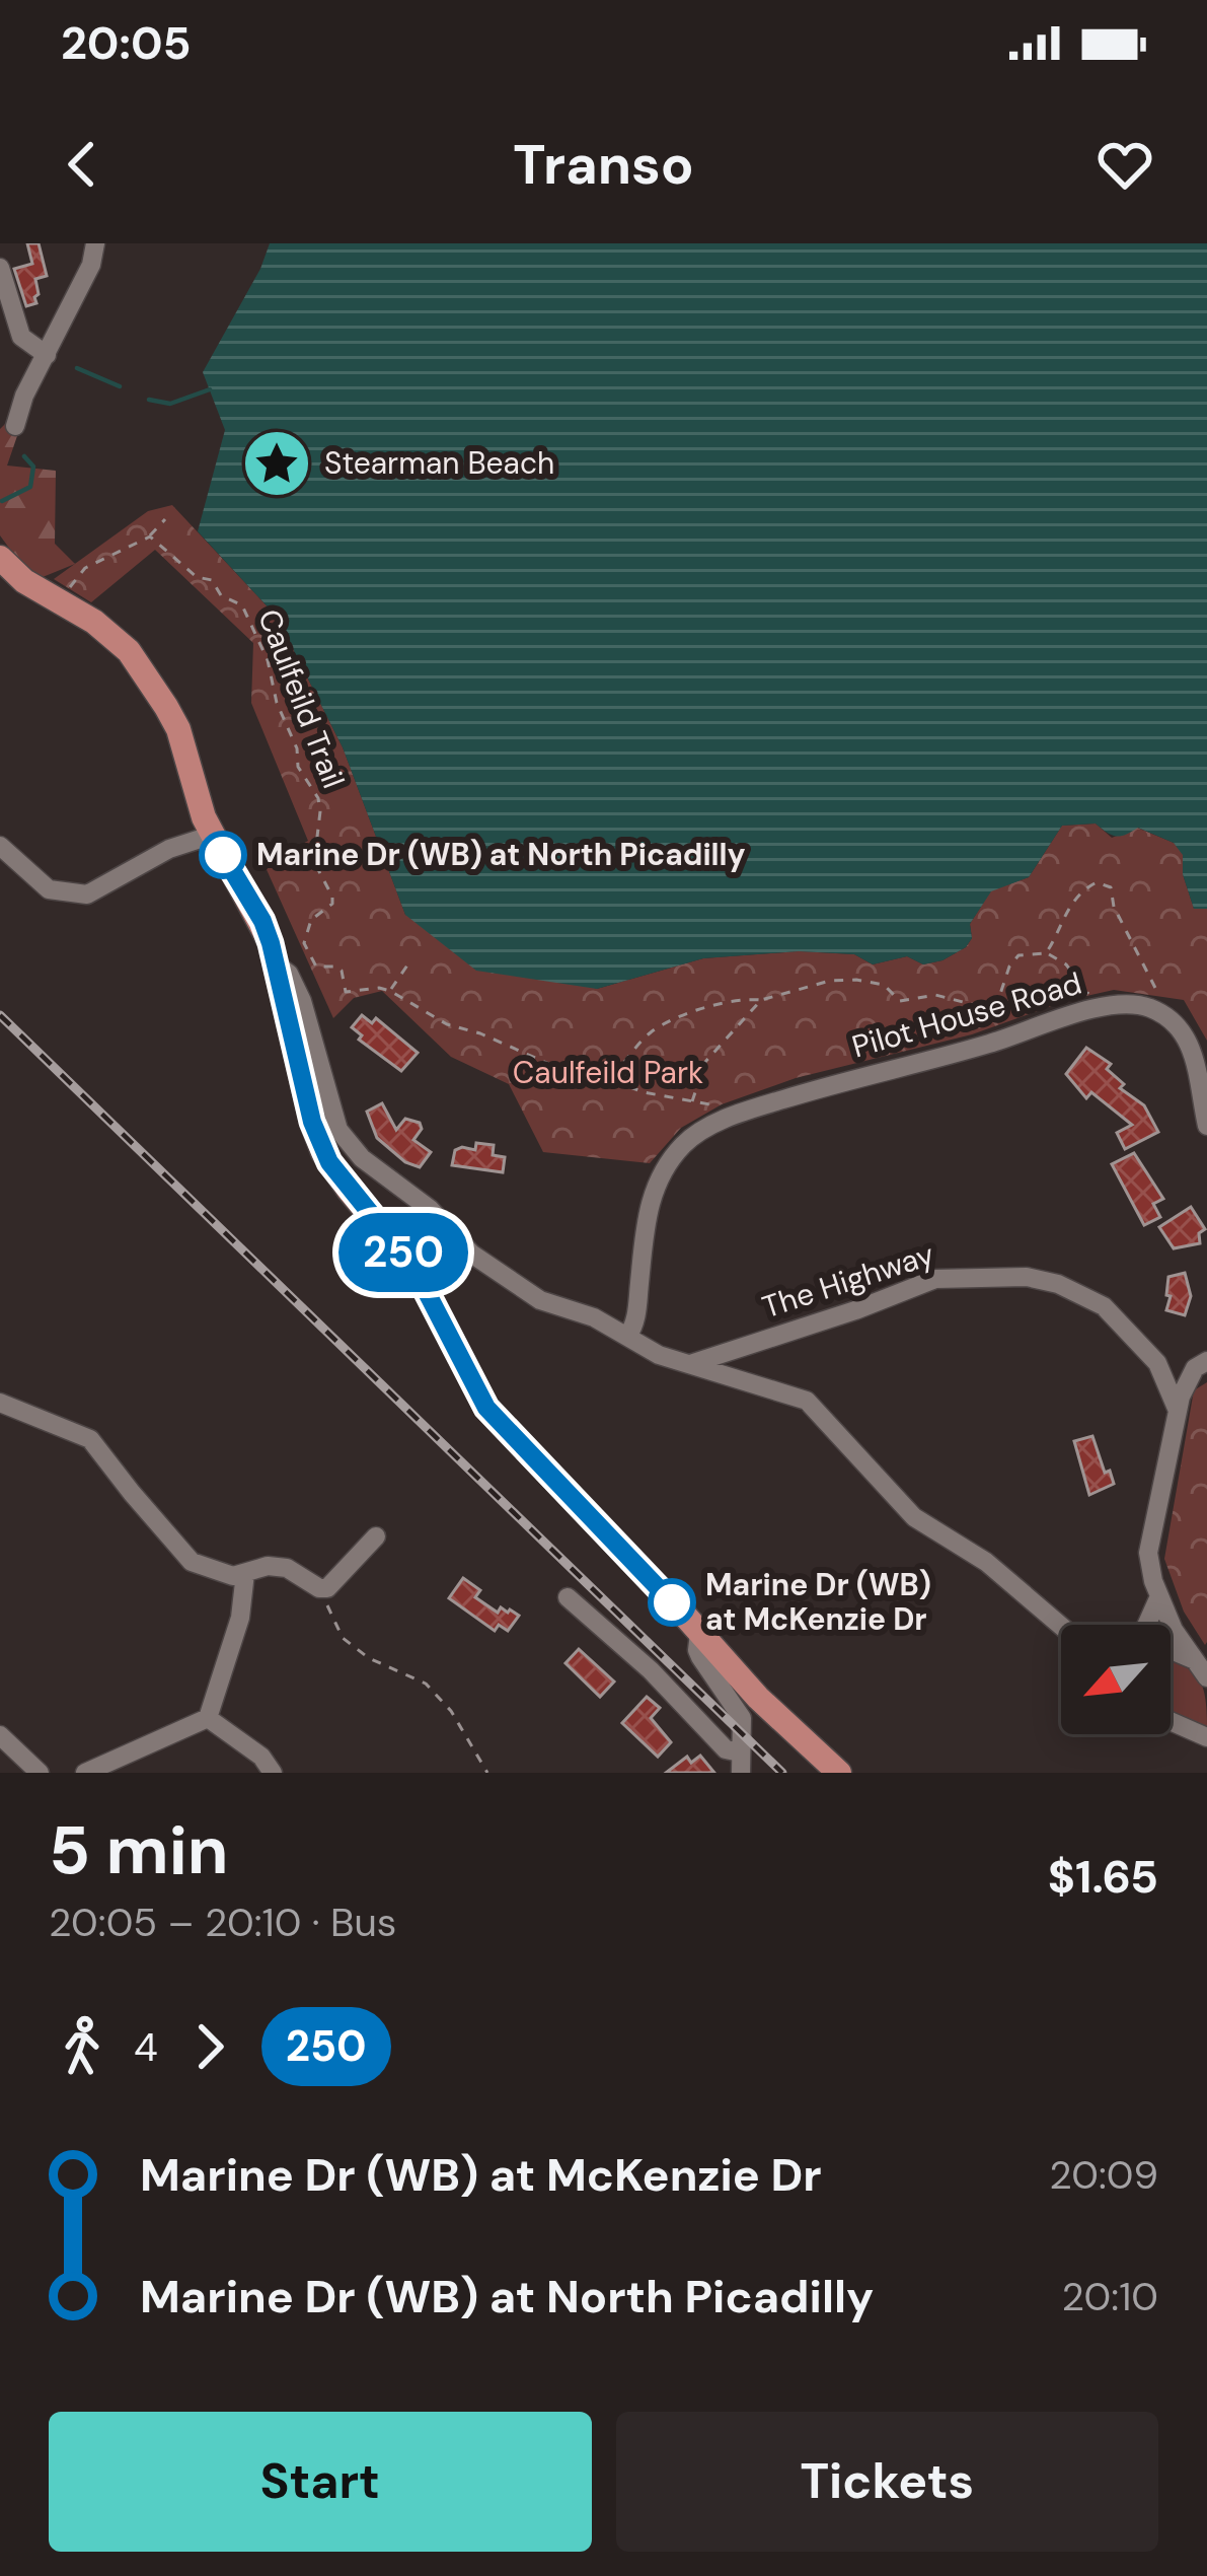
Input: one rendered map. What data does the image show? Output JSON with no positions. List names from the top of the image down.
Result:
{
  "streets": {
    "street": ["Pilot House Road", "The Highway"],
    "path": ["Caulfeild Trail"]
  },
  "crossings": [
    ["Caulfeild Trail", "Pilot House Road"]
  ],
  "parks": ["Caulfeild Park"],
  "places": {
    "place": ["Stearman Beach"],
    "other": ["Marine Dr (WB) at North Picadilly", "Marine Dr (WB) at McKenzie Dr"]
  },
  "lines": ["bus line 250"],
  "north": "bottom left",
  "page": {
    "status": "20:05",
    "header": "Transo",
    "on_map": "250",
    "heading": ["5 min", "20:05 – 20:10 · Bus", "$1.65"],
    "legs": ["4", "250"],
    "list": [
      {
        "name": "Marine Dr (WB) at McKenzie Dr",
        "value": "20:09"
      },
      {
        "name": "Marine Dr (WB) at North Picadilly",
        "value": "20:10"
      }
    ],
    "buttons": ["Start", "Tickets"]
  }
}
